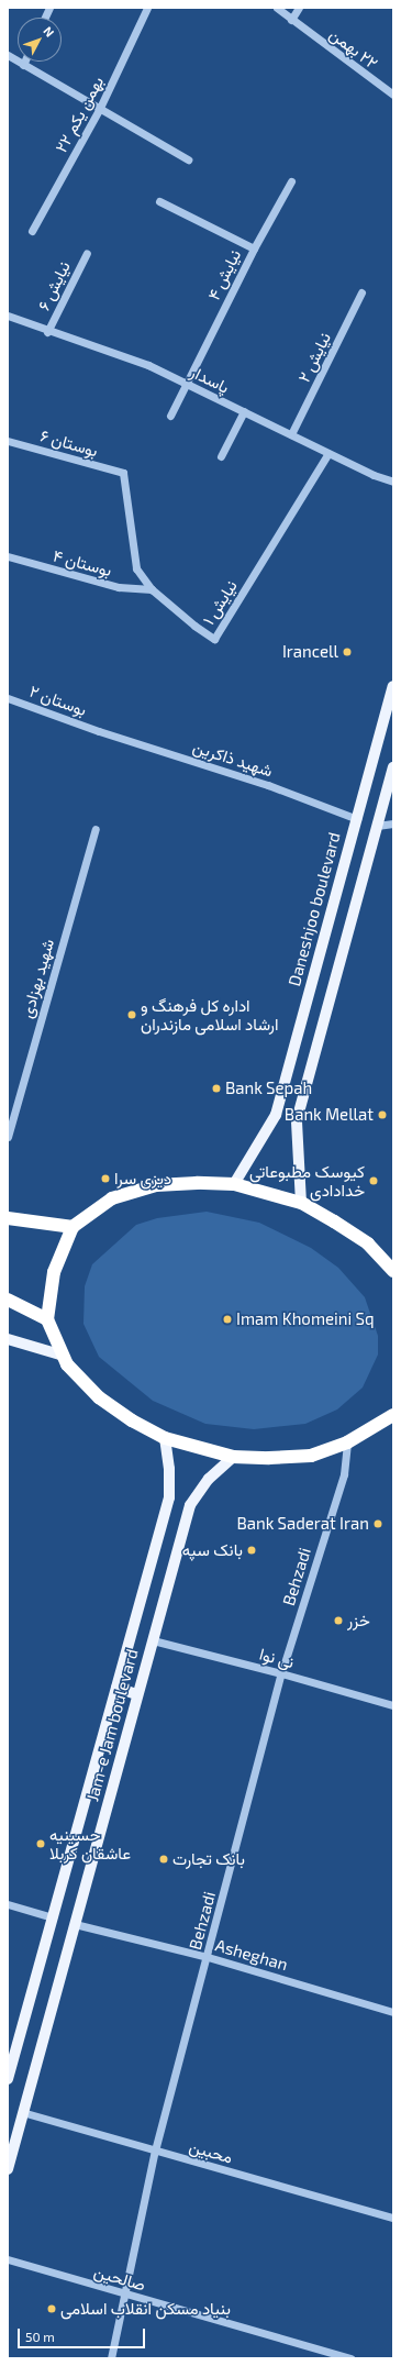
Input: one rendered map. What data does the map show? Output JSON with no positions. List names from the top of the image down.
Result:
{
  "streets": {
    "main road": ["Daneshjoo boulevard", "Jam-e Jam boulevard"],
    "street": [
      "٢٢ بهمن",
      "۲۲ بهمن یکم",
      "نیایش ۴",
      "نیایش ۶",
      "نیایش ۲",
      "پاسدار",
      "بوستان ۶",
      "بوستان ۴",
      "نیایش ۱",
      "بوستان ۲",
      "شهید ذاکرین",
      "شهید بهزادی",
      "Behzadi",
      "نی نوا",
      "Asheghan",
      "محبین",
      "صالحین"
    ]
  },
  "crossings": [
    ["نیایش ۴", "پاسدار"],
    ["نیایش ۶", "پاسدار"],
    ["نیایش ۲", "پاسدار"],
    ["پاسدار", "نیایش ۱"],
    ["بوستان ۶", "نیایش ۱"],
    ["بوستان ۴", "نیایش ۱"],
    ["بوستان ۲", "شهید ذاکرین"],
    ["شهید ذاکرین", "Daneshjoo boulevard"],
    ["Behzadi", "نی نوا"],
    ["Behzadi", "Asheghan"],
    ["Behzadi", "محبین"],
    ["Behzadi", "صالحین"],
    ["نی نوا", "Jam-e Jam boulevard"],
    ["Jam-e Jam boulevard", "Asheghan"],
    ["Jam-e Jam boulevard", "محبین"]
  ],
  "places": [
    "Irancell",
    "اداره کل فرهنگ و ارشاد اسلامی مازندران",
    "Bank Sepah",
    "Bank Mellat",
    "دیزی سرا",
    "کیوسک مطبوعاتی خدادادی",
    "Imam Khomeini Sq",
    "Bank Saderat Iran",
    "بانک سپه",
    "خزر",
    "حسینیه عاشقان کربلا",
    "بانک تجارت",
    "بنیاد مسکن انقلاب اسلامی"
  ],
  "scale_bar": "50 m",
  "north": "top right"
}
